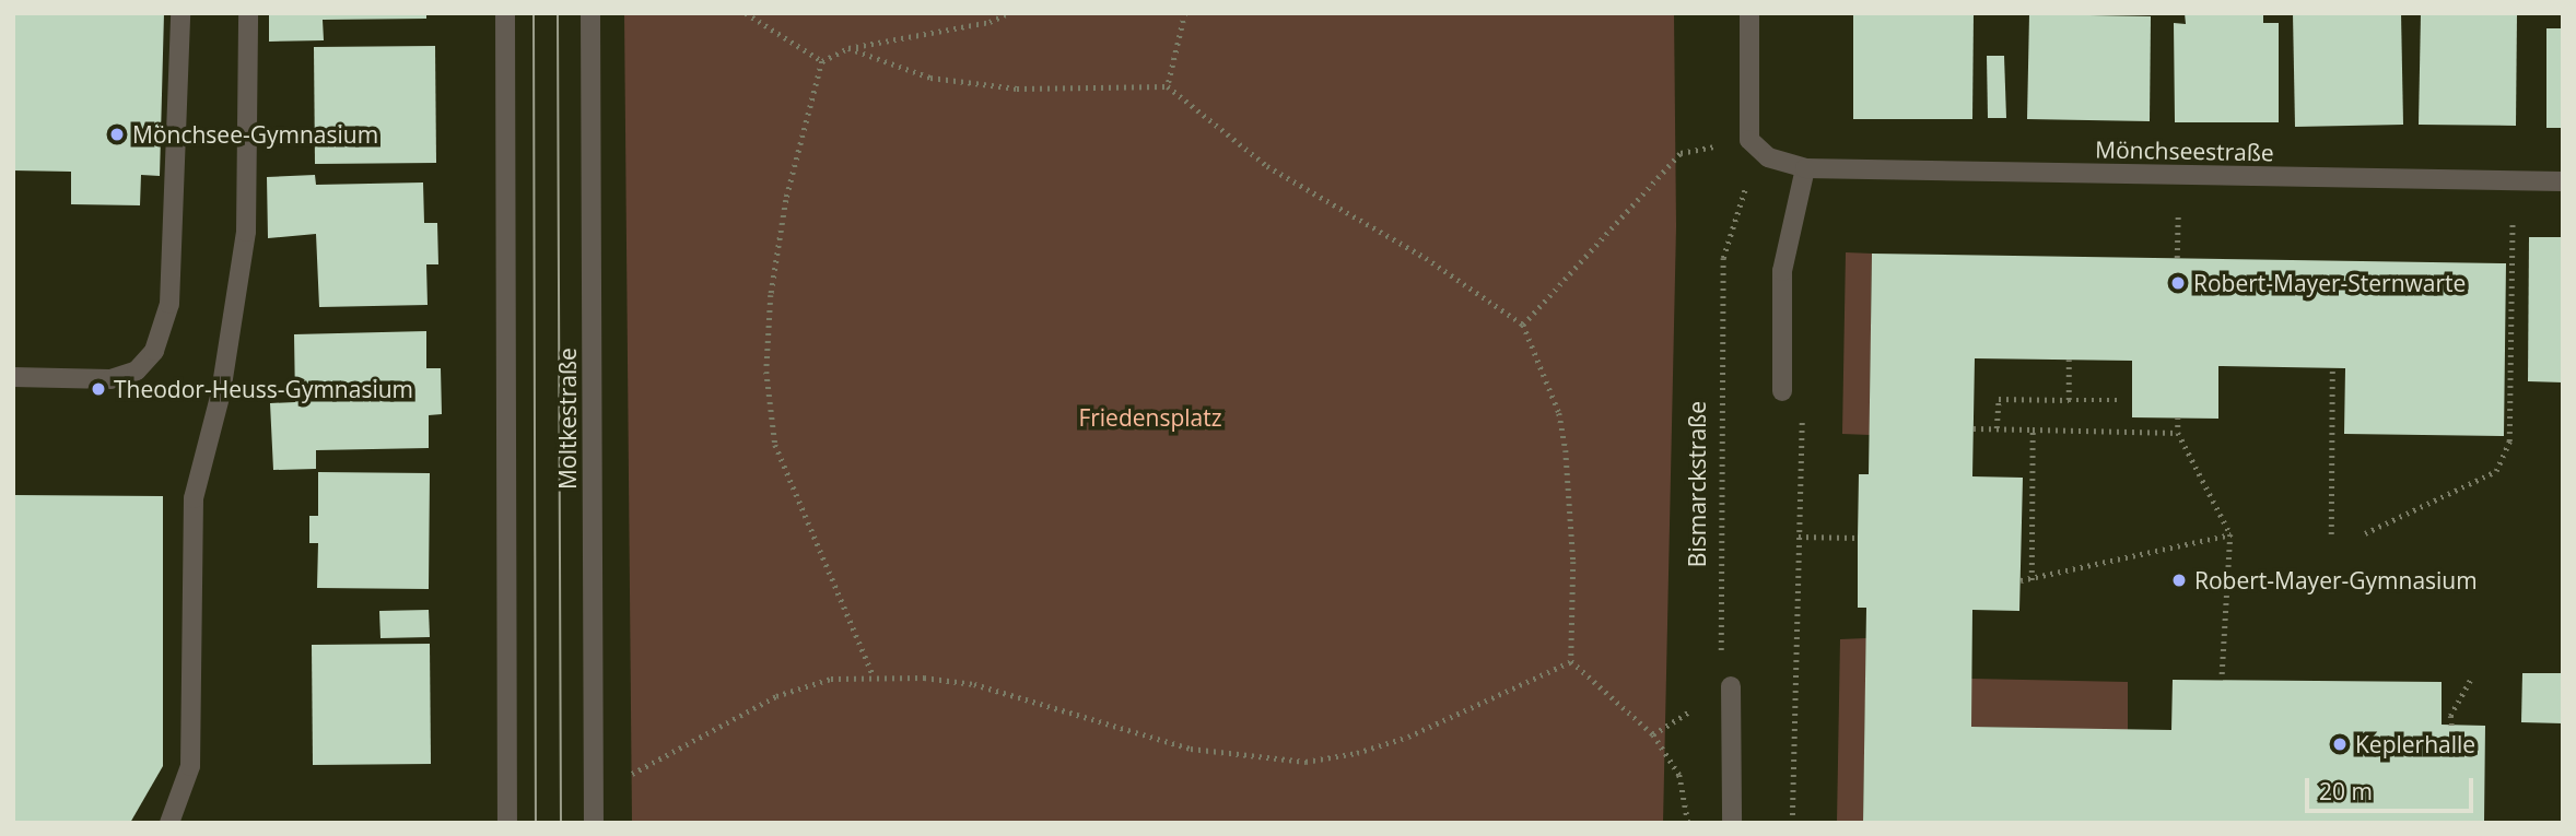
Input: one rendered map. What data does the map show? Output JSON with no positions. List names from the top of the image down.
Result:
{
  "streets": {
    "street": ["Mönchseestraße", "Moltkestraße"],
    "path": ["Bismarckstraße"]
  },
  "parks": ["Friedensplatz"],
  "places": [
    "Mönchsee-Gymnasium",
    "Robert-Mayer-Sternwarte",
    "Theodor-Heuss-Gymnasium",
    "Robert-Mayer-Gymnasium",
    "Keplerhalle"
  ],
  "scale_bar": "20 m"
}
